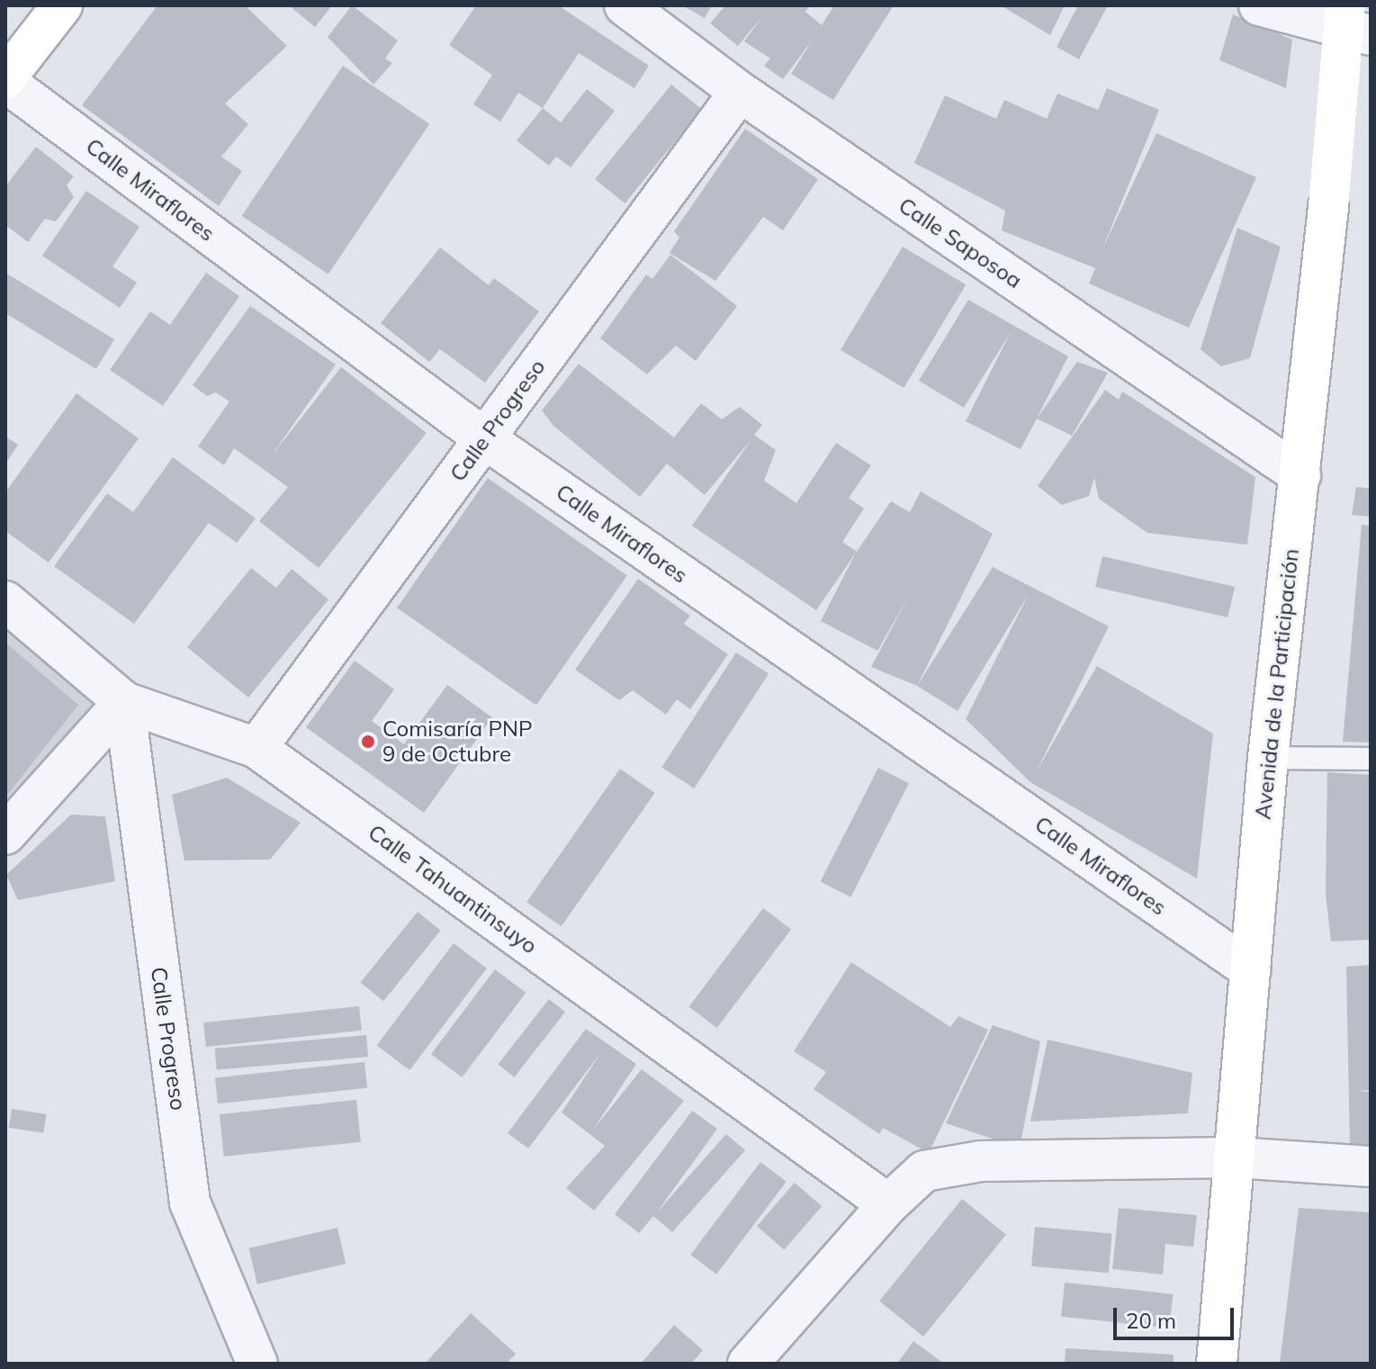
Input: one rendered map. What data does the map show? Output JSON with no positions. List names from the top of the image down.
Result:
{
  "streets": {
    "main road": ["Avenida de la Participación"],
    "street": [
      "Calle Miraflores",
      "Calle Saposoa",
      "Calle Progreso",
      "Calle Tahuantinsuyo"
    ]
  },
  "crossings": [
    ["Calle Miraflores", "Calle Progreso"],
    ["Calle Miraflores", "Avenida de la Participación"],
    ["Calle Saposoa", "Calle Progreso"],
    ["Calle Saposoa", "Avenida de la Participación"],
    ["Calle Progreso", "Calle Tahuantinsuyo"]
  ],
  "places": ["Comisaría PNP 9 de Octubre"],
  "scale_bar": "20 m"
}
